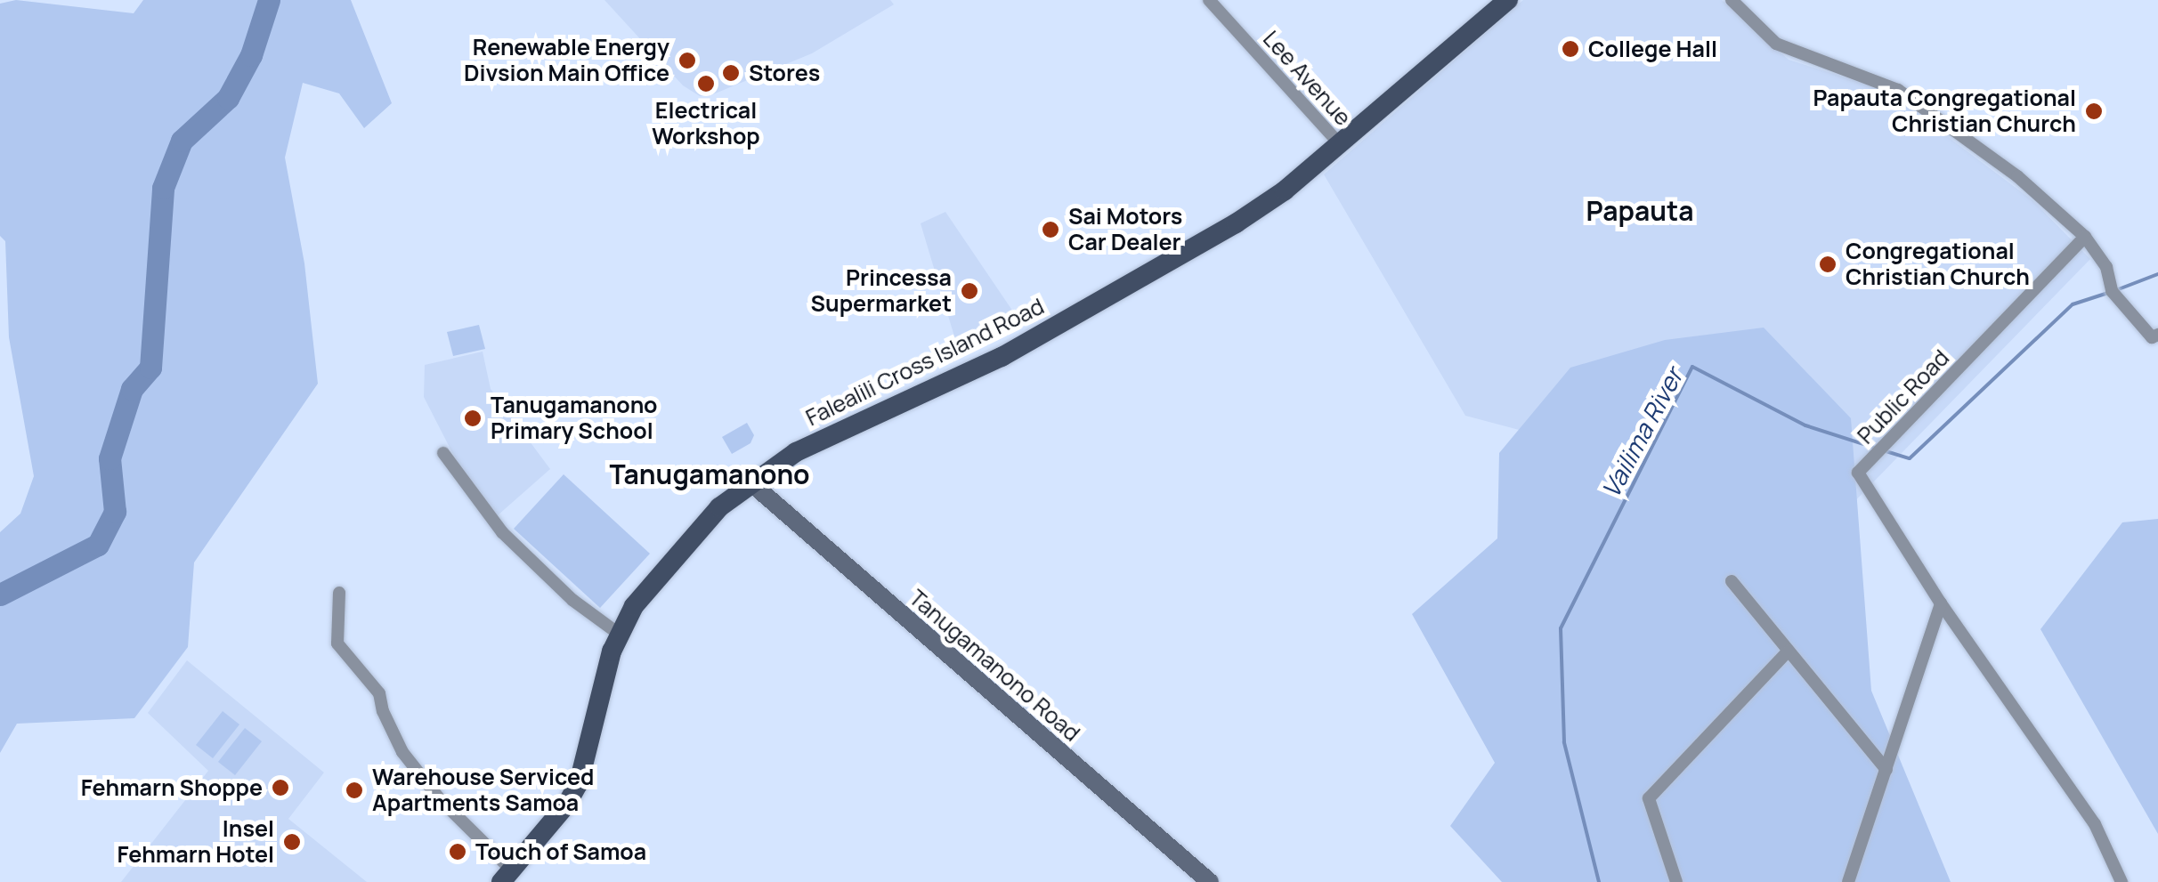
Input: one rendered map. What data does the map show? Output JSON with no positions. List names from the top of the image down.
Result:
{
  "streets": {
    "main road": ["Falealili Cross Island Road", "Tanugamanono Road"],
    "street": ["Lee Avenue", "Public Road"]
  },
  "crossings": [
    ["Lee Avenue", "Falealili Cross Island Road"],
    ["Falealili Cross Island Road", "Tanugamanono Road"]
  ],
  "districts": ["Papauta", "Tanugamanono"],
  "water": ["Vailima River"],
  "places": [
    "College Hall",
    "Renewable Energy Divsion Main Office",
    "Stores",
    "Electrical Workshop",
    "Papauta Congregational Christian Church",
    "Sai Motors Car Dealer",
    "Congregational Christian Church",
    "Princessa Supermarket",
    "Tanugamanono Primary School",
    "Fehmarn Shoppe",
    "Warehouse Serviced Apartments Samoa",
    "Insel Fehmarn Hotel",
    "Touch of Samoa"
  ]
}
